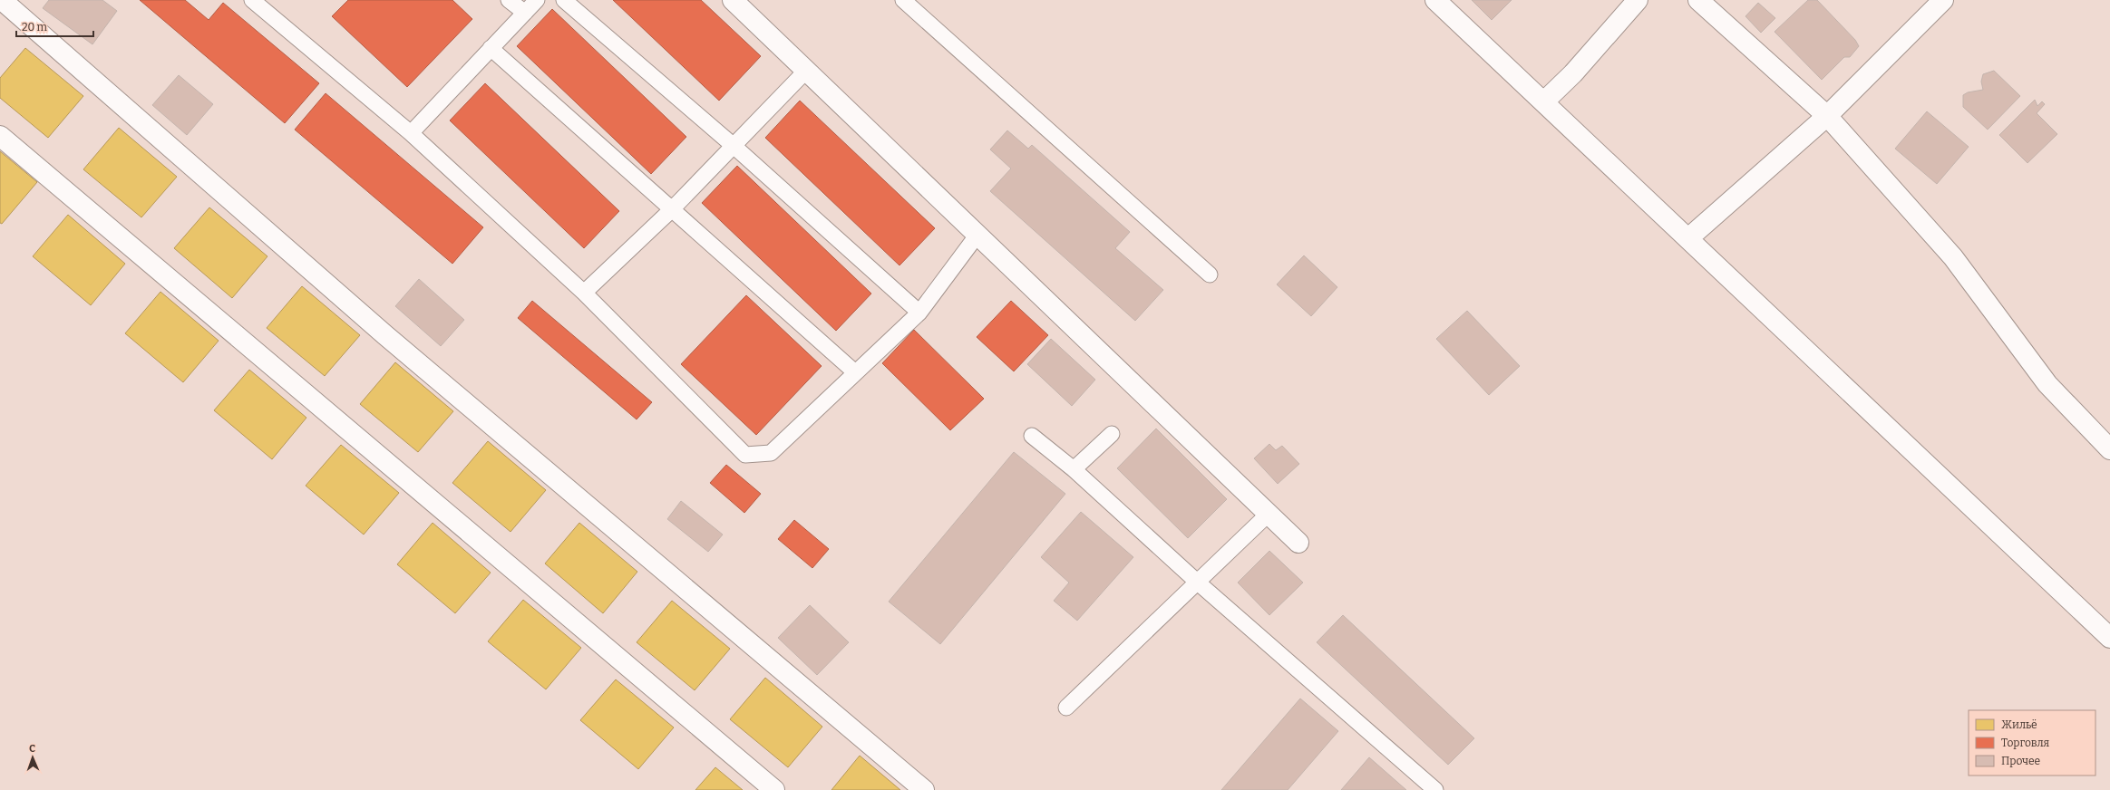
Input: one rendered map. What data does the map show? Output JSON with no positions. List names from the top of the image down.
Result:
{
  "legend": ["Жильё", "Торговля", "Прочее"],
  "scale_bar": "20 m",
  "north": "top"
}
